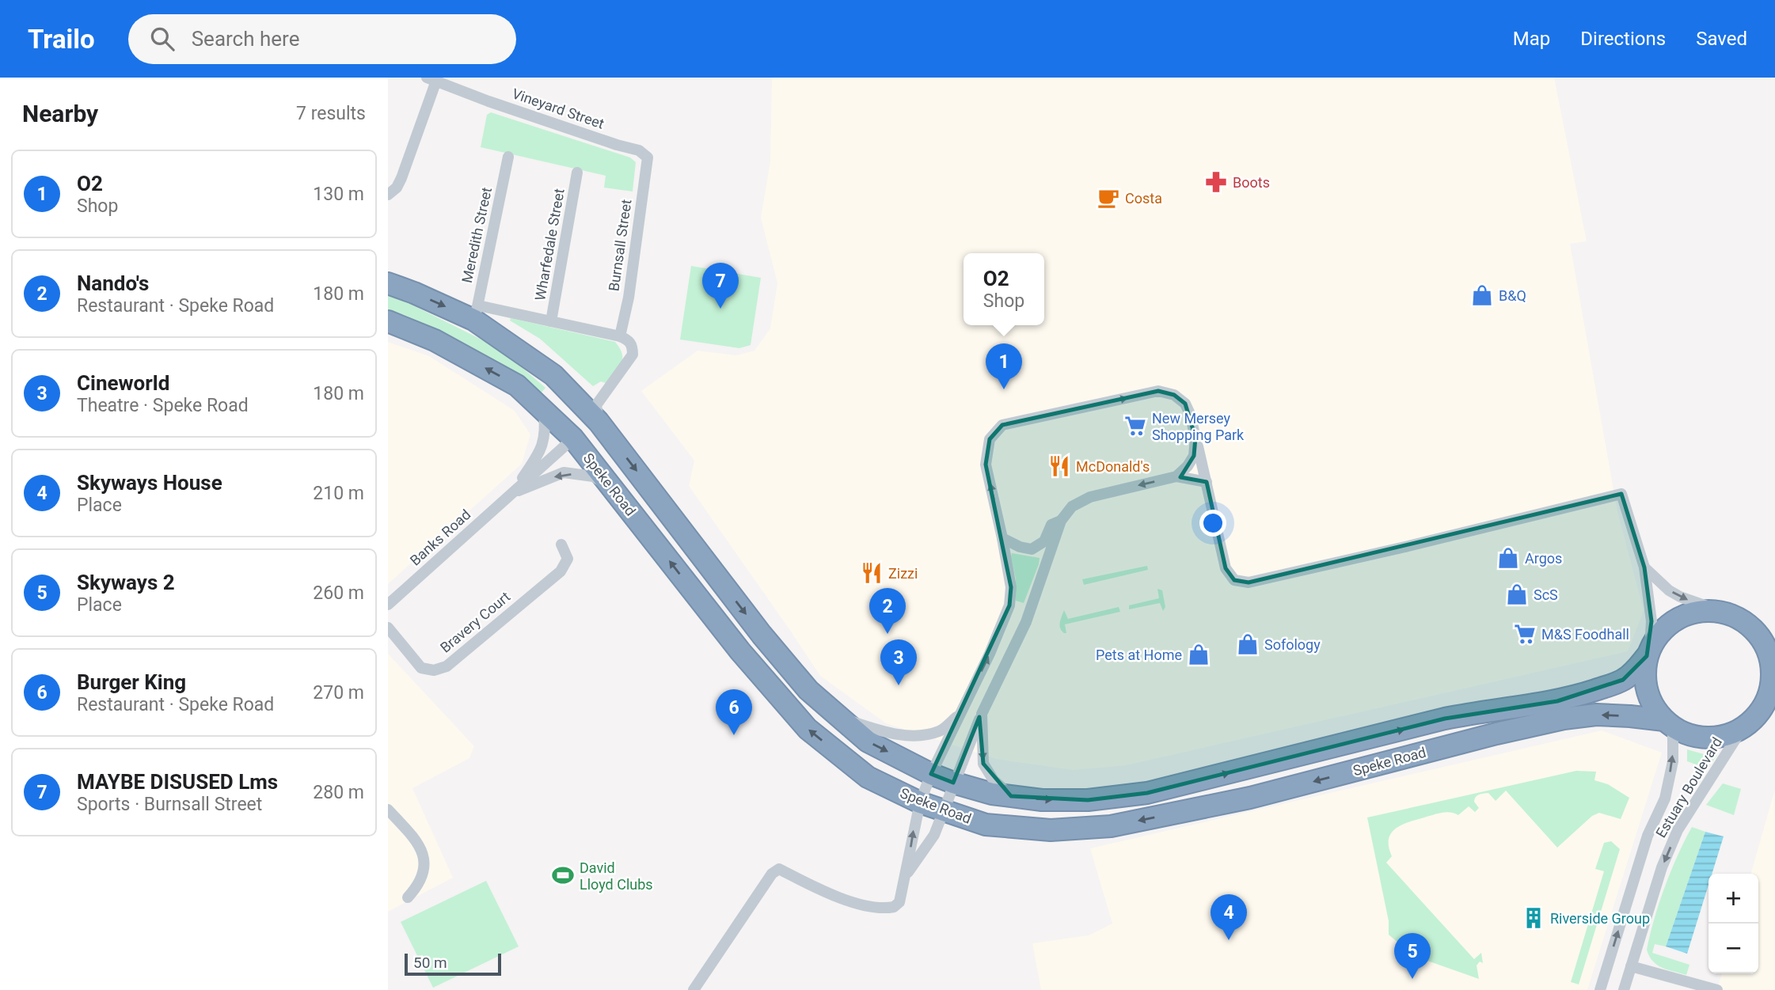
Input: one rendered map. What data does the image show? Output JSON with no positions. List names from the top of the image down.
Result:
{
  "streets": {
    "highway": ["Speke Road"],
    "street": [
      "Vineyard Street",
      "Meredith Street",
      "Wharfedale Street",
      "Burnsall Street",
      "Banks Road",
      "Bravery Court",
      "Estuary Boulevard"
    ]
  },
  "crossings": [
    ["Vineyard Street", "Burnsall Street"],
    ["Meredith Street", "Speke Road"],
    ["Wharfedale Street", "Speke Road"],
    ["Burnsall Street", "Speke Road"],
    ["Speke Road", "Banks Road"],
    ["Speke Road", "Estuary Boulevard"]
  ],
  "places": {
    "pharmacy": ["Boots"],
    "cafe": ["Costa"],
    "shop": [
      "B&Q",
      "Argos",
      "ScS",
      "Sofology",
      "Pets at Home"
    ],
    "supermarket": ["New Mersey Shopping Park", "M&S Foodhall"],
    "restaurant": ["McDonald's", "Zizzi"],
    "sports": ["David Lloyd Clubs"],
    "building": ["Riverside Group"]
  },
  "scale_bar": "50 m",
  "page": {
    "header": "Trailo",
    "search": "Search here",
    "nav": ["Map", "Directions", "Saved"],
    "heading": ["Nearby", "7 results"],
    "list": [
      {
        "mark": "1",
        "name": "O2",
        "note": "Shop",
        "value": "130 m"
      },
      {
        "mark": "2",
        "name": "Nando's",
        "note": "Restaurant · Speke Road",
        "value": "180 m"
      },
      {
        "mark": "3",
        "name": "Cineworld",
        "note": "Theatre · Speke Road",
        "value": "180 m"
      },
      {
        "mark": "4",
        "name": "Skyways House",
        "note": "Place",
        "value": "210 m"
      },
      {
        "mark": "5",
        "name": "Skyways 2",
        "note": "Place",
        "value": "260 m"
      },
      {
        "mark": "6",
        "name": "Burger King",
        "note": "Restaurant · Speke Road",
        "value": "270 m"
      },
      {
        "mark": "7",
        "name": "MAYBE DISUSED Lms",
        "note": "Sports · Burnsall Street",
        "value": "280 m"
      }
    ],
    "popup": ["O2", "Shop"],
    "pins": [
      "7",
      "1",
      "2",
      "3",
      "6",
      "4",
      "5"
    ],
    "map_buttons": ["+", "−"],
    "scale": "50 m"
  }
}
